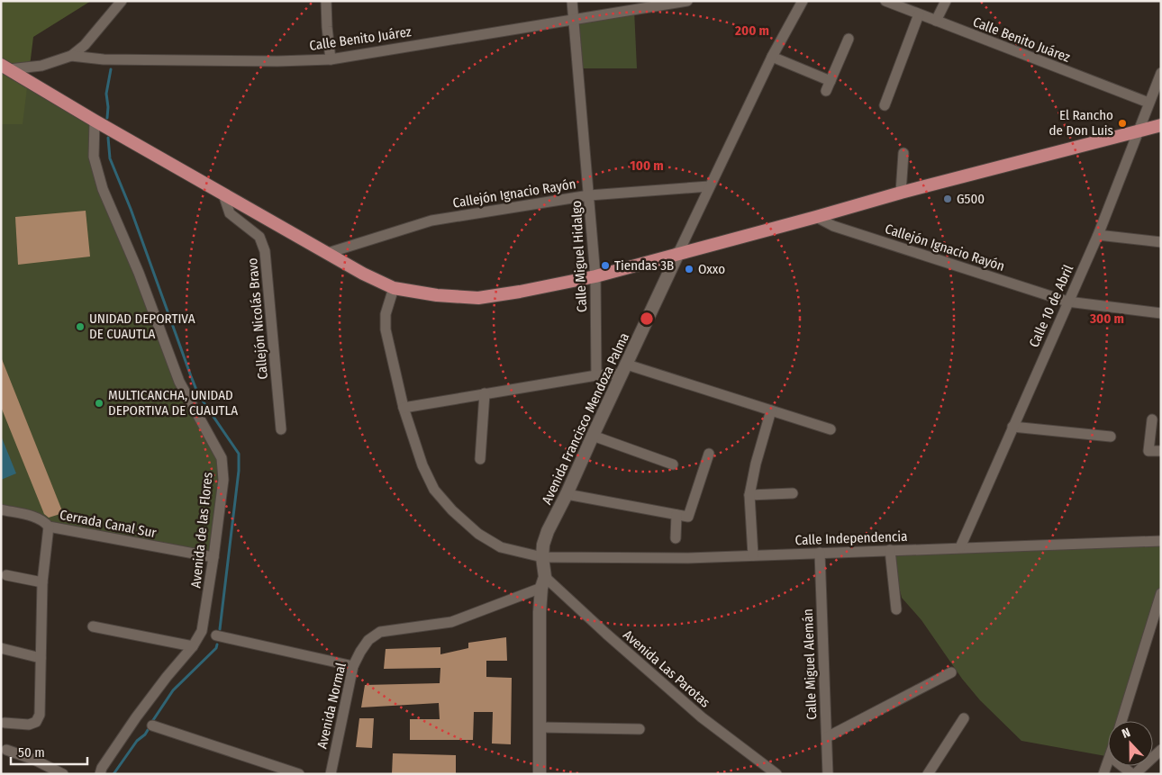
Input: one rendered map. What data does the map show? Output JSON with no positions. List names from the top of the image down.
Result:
{
  "streets": {
    "street": [
      "Calle Benito Juárez",
      "Callejón Ignacio Rayón",
      "Calle Miguel Hidalgo",
      "Calle 10 de Abril",
      "Callejón Nicolás Bravo",
      "Avenida Francisco Mendoza Palma",
      "Cerrada Canal Sur",
      "Avenida de las Flores",
      "Calle Independencia",
      "Calle Miguel Alemán",
      "Avenida Las Parotas",
      "Avenida Normal"
    ]
  },
  "crossings": [
    ["Calle Benito Juárez", "Calle Miguel Hidalgo"],
    ["Calle Benito Juárez", "Calle 10 de Abril"],
    ["Callejón Ignacio Rayón", "Calle Miguel Hidalgo"],
    ["Callejón Ignacio Rayón", "Calle 10 de Abril"],
    ["Callejón Ignacio Rayón", "Avenida Francisco Mendoza Palma"],
    ["Calle 10 de Abril", "Calle Independencia"],
    ["Avenida Francisco Mendoza Palma", "Calle Independencia"],
    ["Avenida Francisco Mendoza Palma", "Avenida Las Parotas"],
    ["Avenida Francisco Mendoza Palma", "Avenida Normal"],
    ["Cerrada Canal Sur", "Avenida de las Flores"],
    ["Calle Independencia", "Calle Miguel Alemán"],
    ["Avenida Las Parotas", "Avenida Normal"]
  ],
  "places": [
    "El Rancho de Don Luis",
    "G500",
    "Tiendas 3B",
    "Oxxo",
    "UNIDAD DEPORTIVA DE CUAUTLA",
    "MULTICANCHA, UNIDAD DEPORTIVA DE CUAUTLA"
  ],
  "scale_bar": "50 m",
  "north": "top",
  "rings": ["200 m", "100 m", "300 m"]
}
